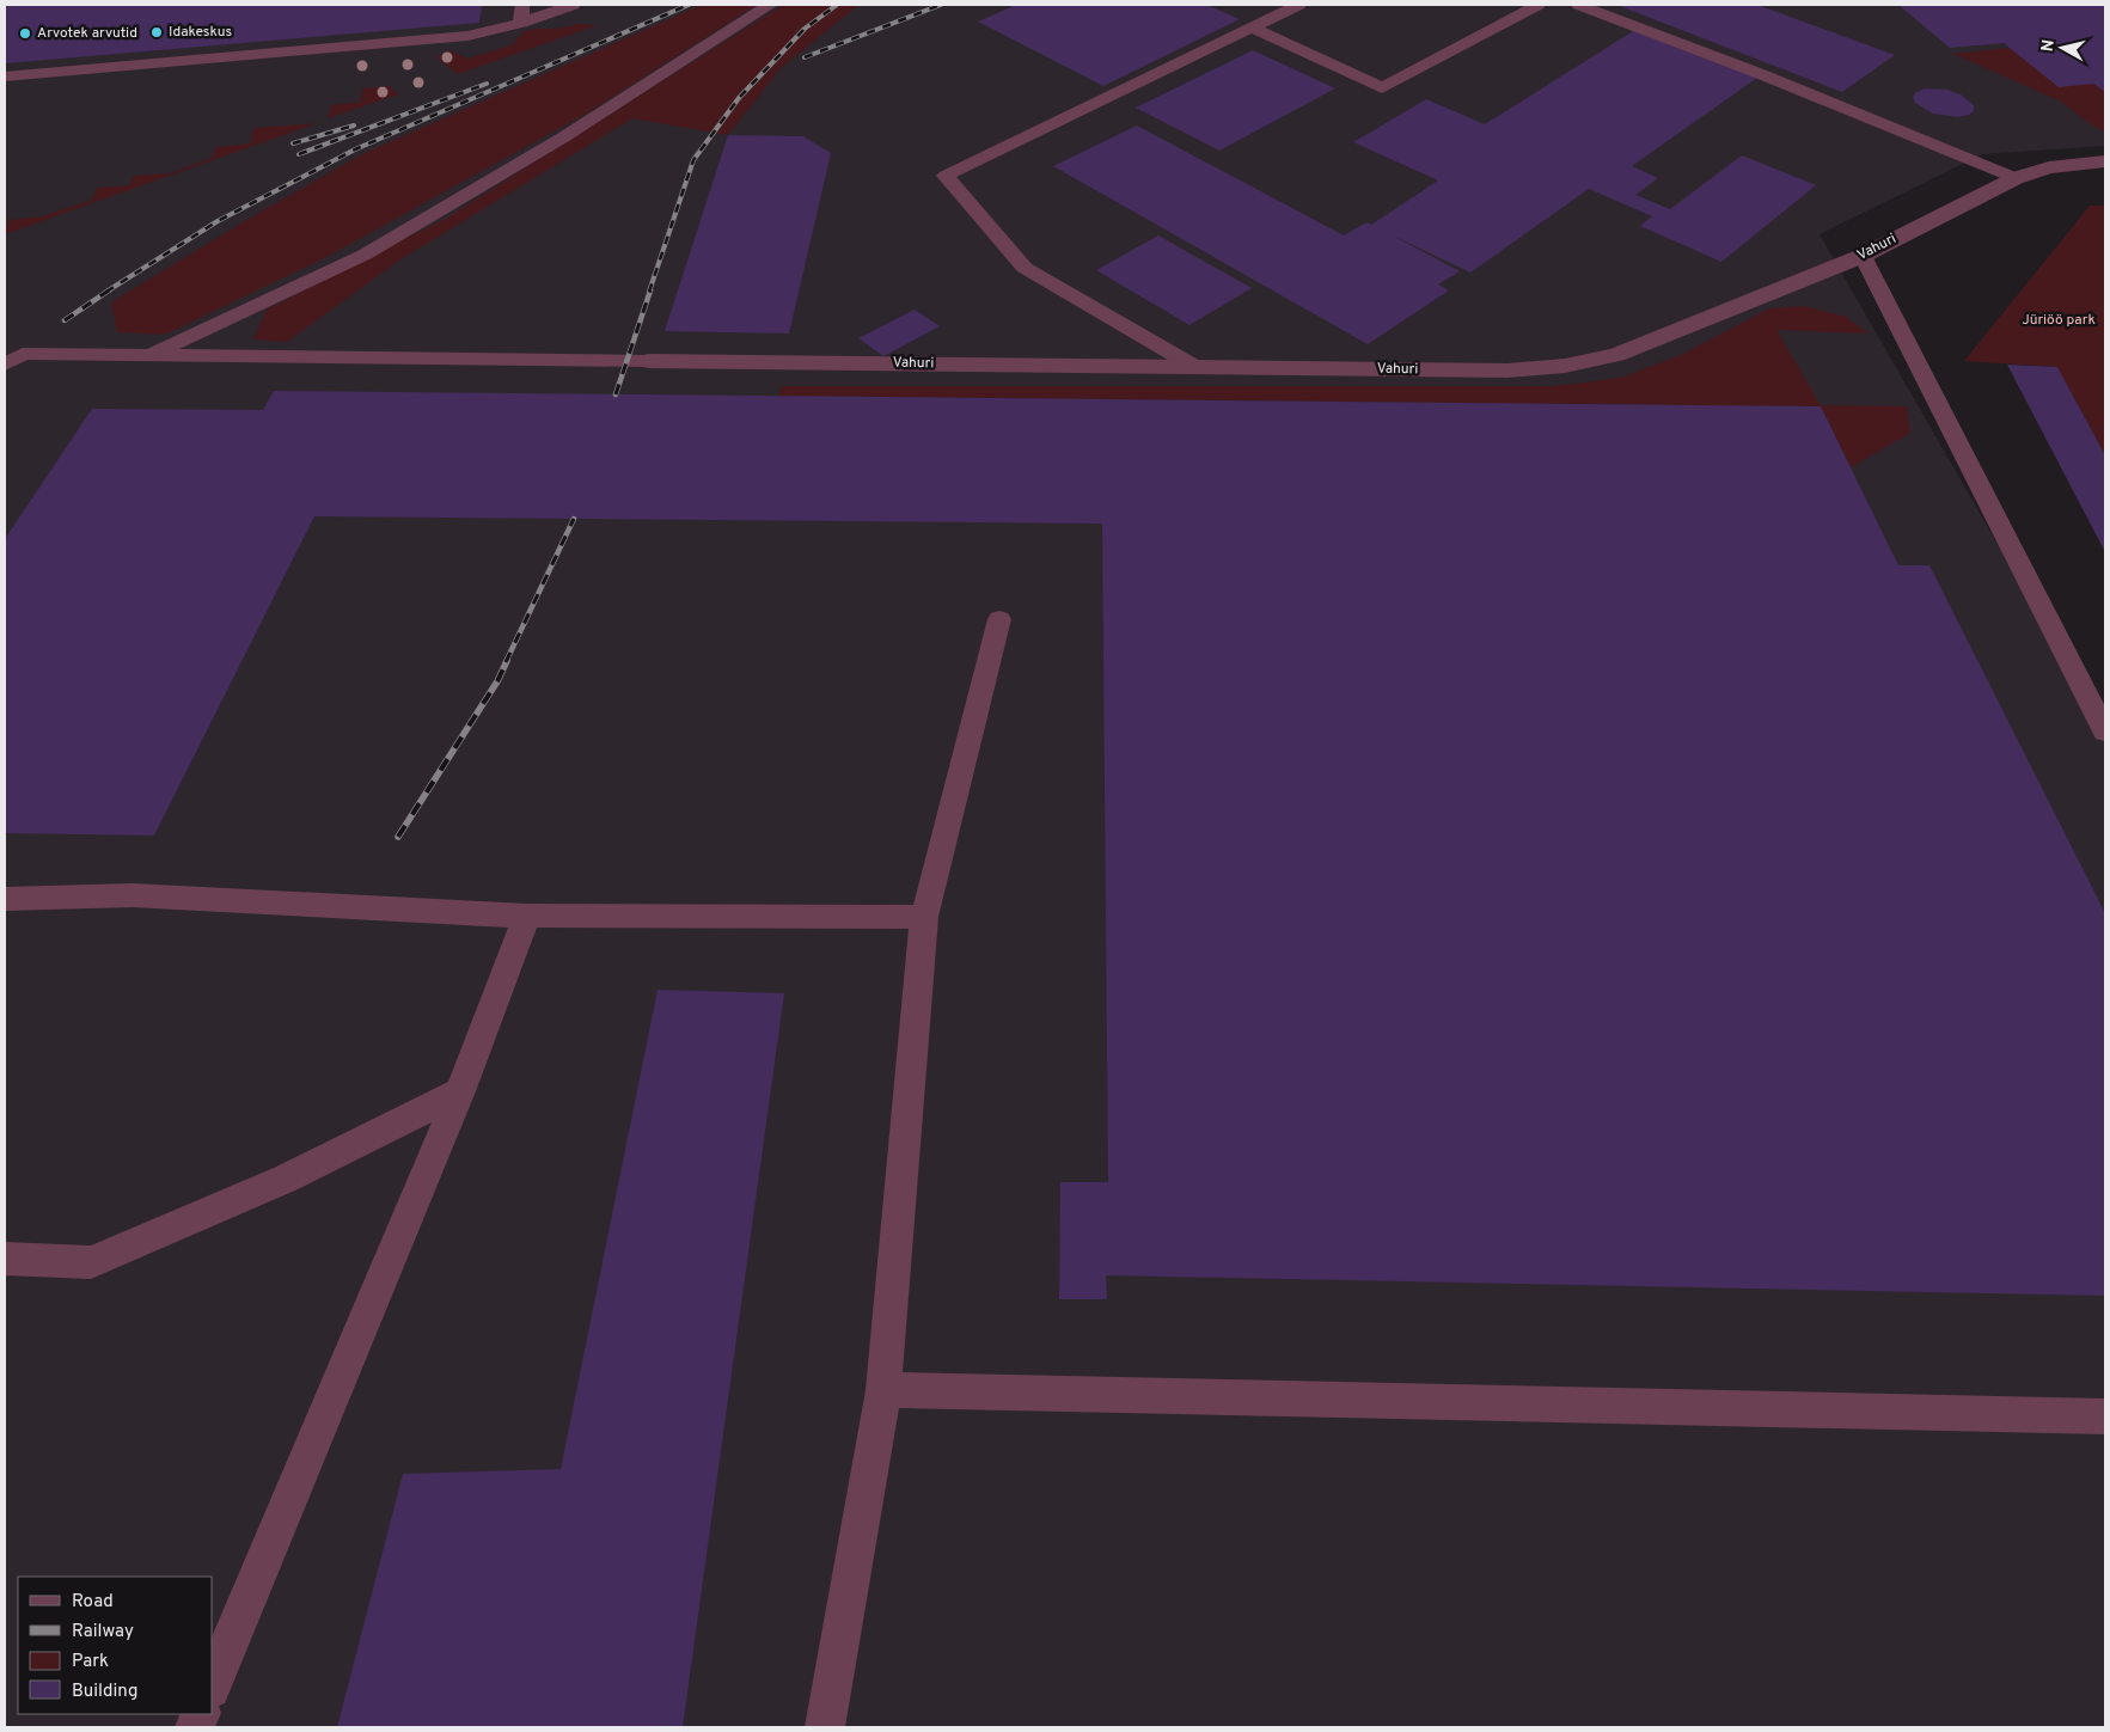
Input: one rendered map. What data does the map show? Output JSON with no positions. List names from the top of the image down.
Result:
{
  "streets": {
    "street": ["Vahuri"]
  },
  "parks": ["Jüriöö park"],
  "places": ["Idakeskus", "Arvotek arvutid"],
  "legend": [
    "Road",
    "Railway",
    "Park",
    "Building"
  ],
  "north": "left"
}
